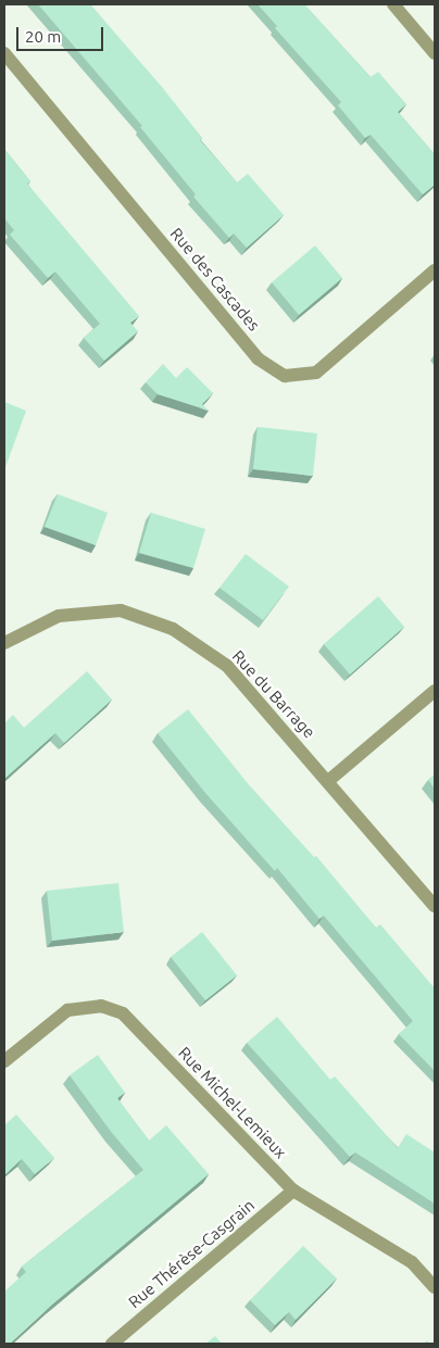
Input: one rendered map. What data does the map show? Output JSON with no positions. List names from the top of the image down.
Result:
{
  "streets": {
    "street": [
      "Rue des Cascades",
      "Rue du Barrage",
      "Rue Michel-Lemieux",
      "Rue Thérèse-Casgrain"
    ]
  },
  "crossings": [
    ["Rue Michel-Lemieux", "Rue Thérèse-Casgrain"]
  ],
  "scale_bar": "20 m"
}
